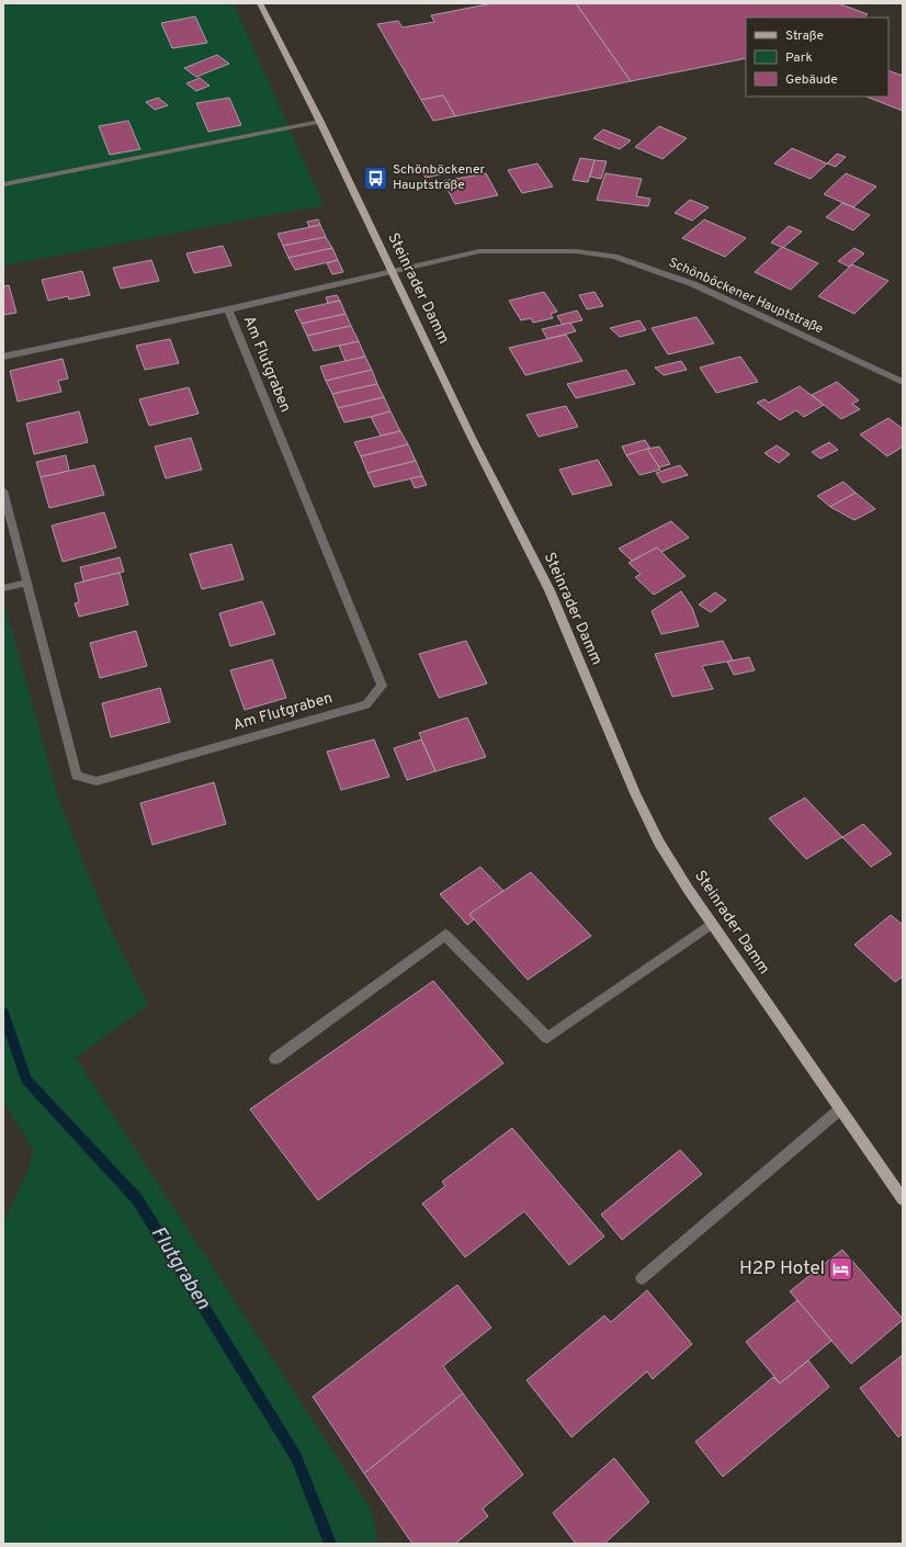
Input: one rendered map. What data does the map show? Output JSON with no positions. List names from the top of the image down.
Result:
{
  "streets": {
    "main road": ["Steinrader Damm"],
    "street": ["Schönböckener Hauptstraße", "Am Flutgraben"]
  },
  "crossings": [
    ["Steinrader Damm", "Schönböckener Hauptstraße"],
    ["Steinrader Damm", "Am Flutgraben"],
    ["Schönböckener Hauptstraße", "Am Flutgraben"]
  ],
  "water": ["Flutgraben"],
  "places": {
    "bus stop": ["Schönböckener Hauptstraße"],
    "hotel": ["H2P Hotel"]
  },
  "legend": ["Straße", "Park", "Gebäude"]
}
